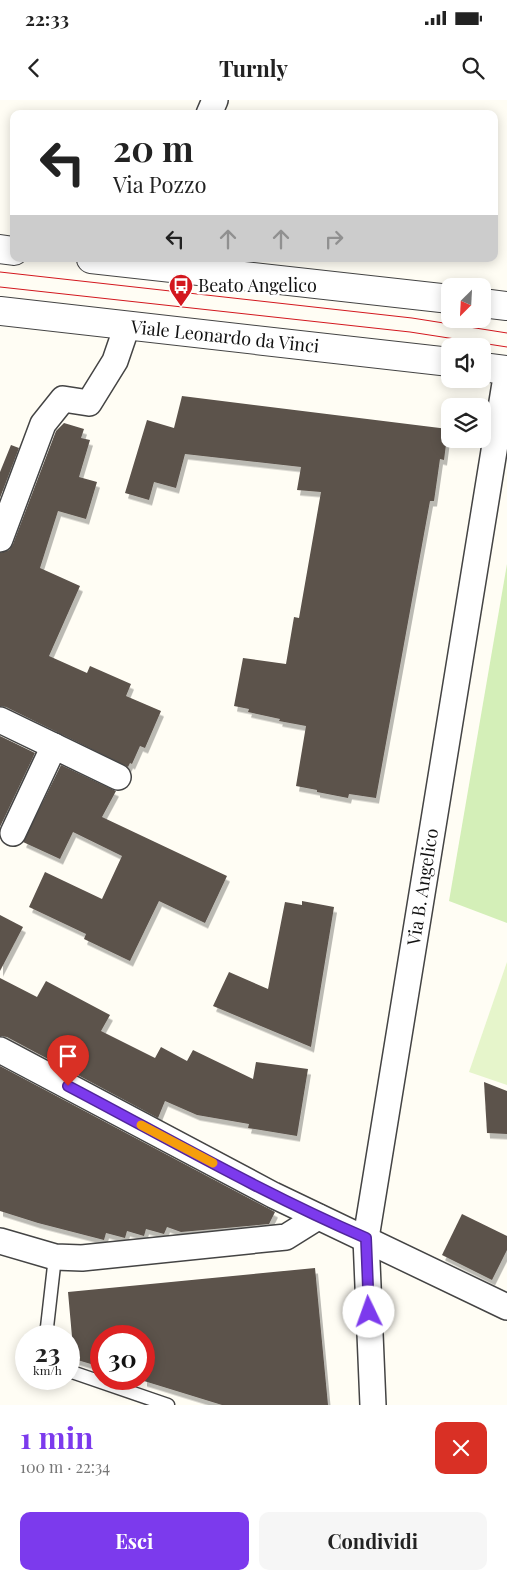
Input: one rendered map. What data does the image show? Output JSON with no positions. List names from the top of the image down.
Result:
{
  "streets": {
    "street": ["Viale Leonardo da Vinci", "Via B. Angelico"]
  },
  "places": {
    "bus stop": ["Beato Angelico"]
  },
  "north": "bottom left",
  "page": {
    "status": "22:33",
    "header": "Turnly",
    "turn": ["20 m", "Via Pozzo"],
    "speed": "23 km/h",
    "limit": "30",
    "heading": ["1 min", "100 m · 22:34"],
    "buttons": ["Esci", "Condividi"]
  }
}
